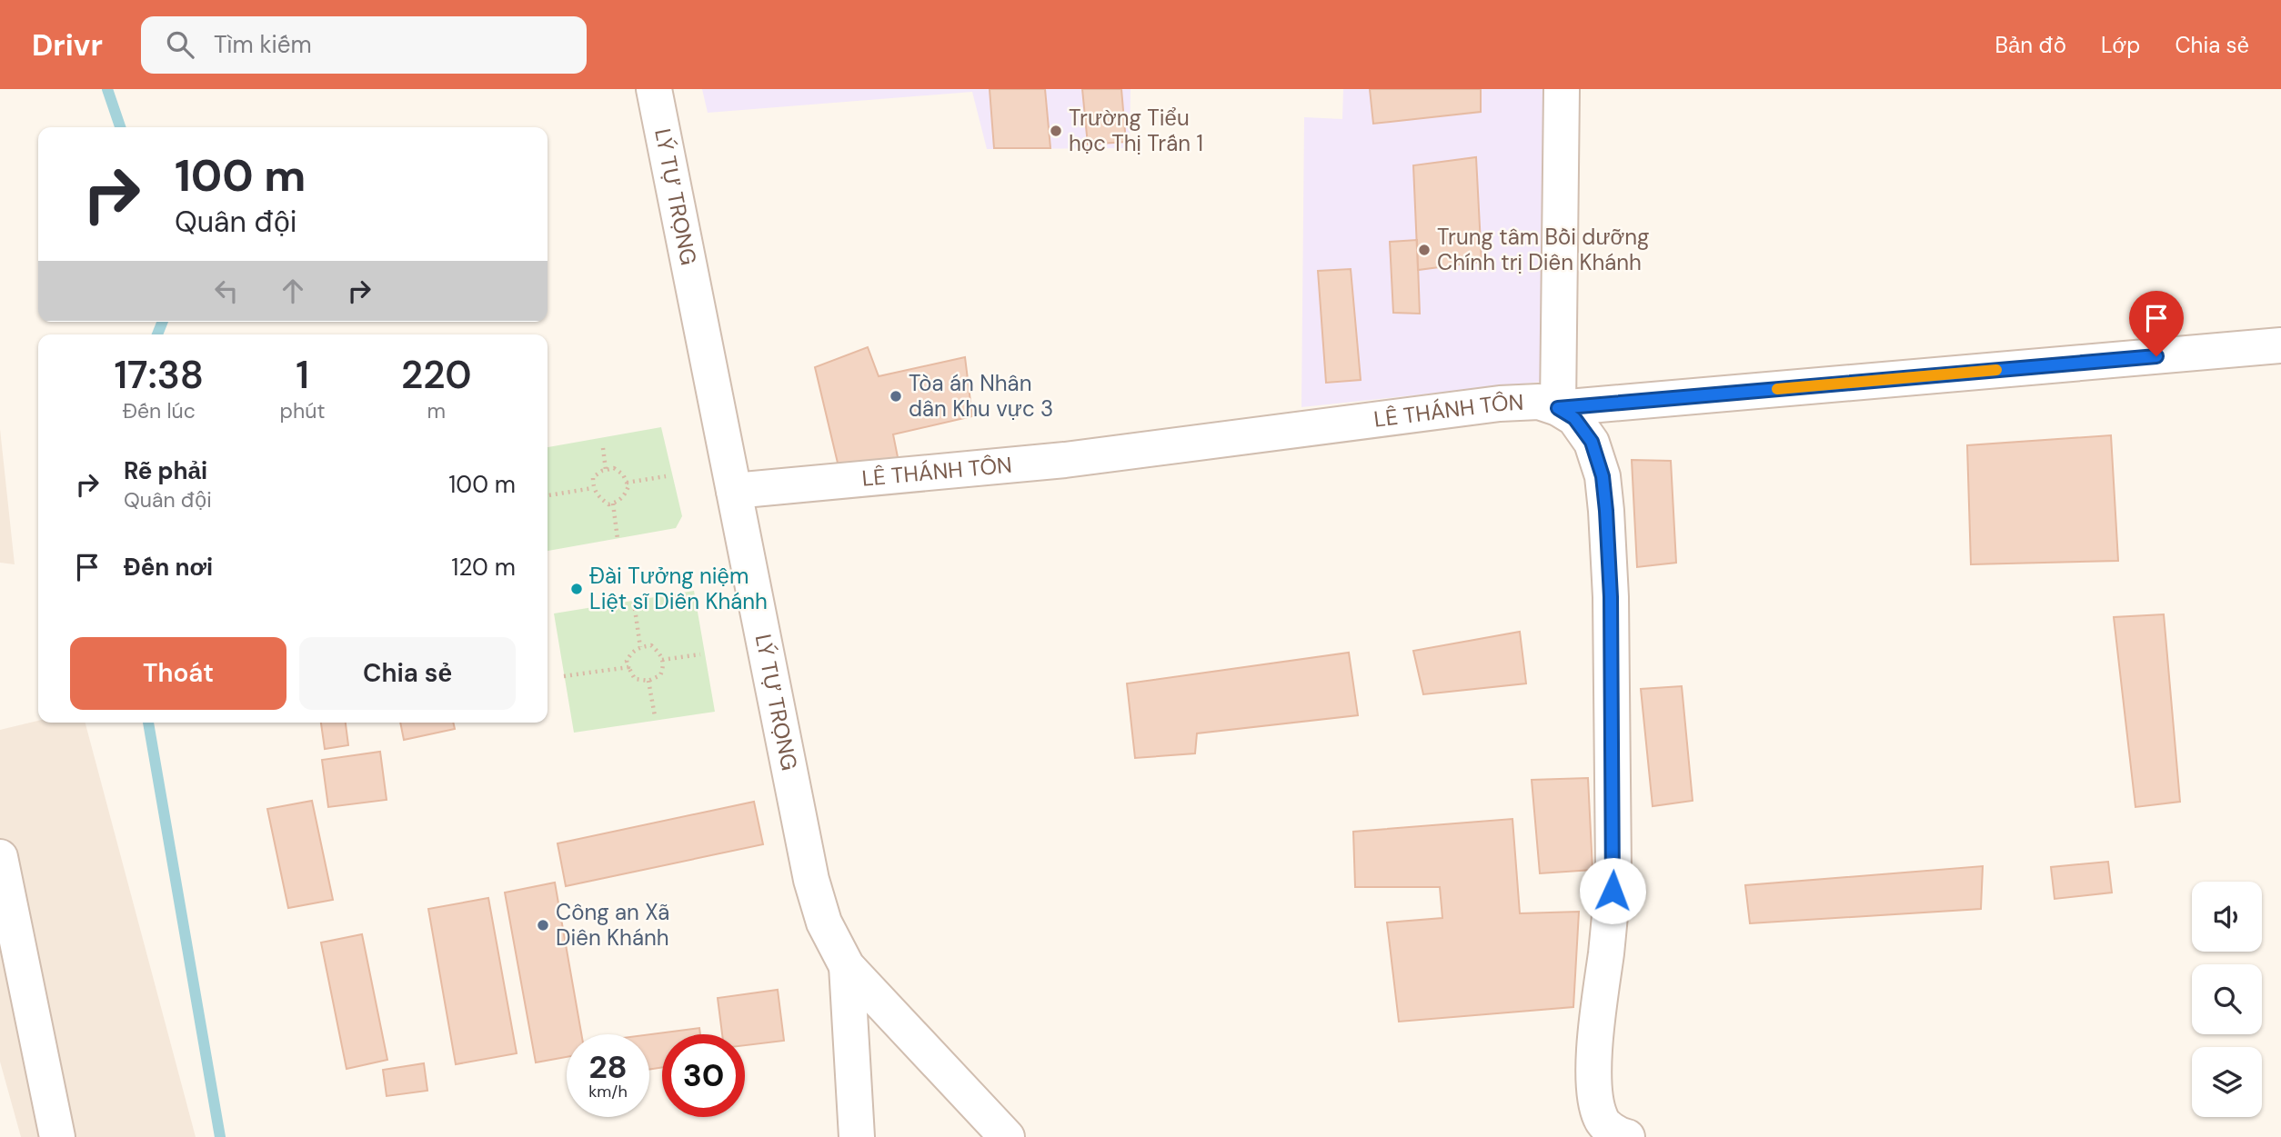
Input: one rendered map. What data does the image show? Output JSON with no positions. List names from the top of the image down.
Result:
{
  "streets": {
    "street": ["LÝ TỰ TRỌNG", "LÊ THÁNH TÔN"]
  },
  "crossings": [
    ["LÝ TỰ TRỌNG", "LÊ THÁNH TÔN"]
  ],
  "places": [
    "Trường Tiểu học Thị Trấn 1",
    "Trung tâm Bồi dưỡng Chính trị Diên Khánh",
    "Tòa án Nhân dân Khu vực 3",
    "Đài Tưởng niệm Liệt sĩ Diên Khánh",
    "Công an Xã Diên Khánh"
  ],
  "page": {
    "header": "Drivr",
    "search": "Tìm kiếm",
    "nav": ["Bản đồ", "Lớp", "Chia sẻ"],
    "turn": ["100 m", "Quân đội"],
    "eta": [
      "17:38",
      "Đến lúc",
      "1",
      "phút",
      "220",
      "m"
    ],
    "list": [
      {
        "name": "Rẽ phải",
        "note": "Quân đội",
        "value": "100 m"
      },
      {
        "name": "Đến nơi",
        "value": "120 m"
      }
    ],
    "buttons": ["Thoát", "Chia sẻ"],
    "speed": "28 km/h",
    "limit": "30"
  }
}
